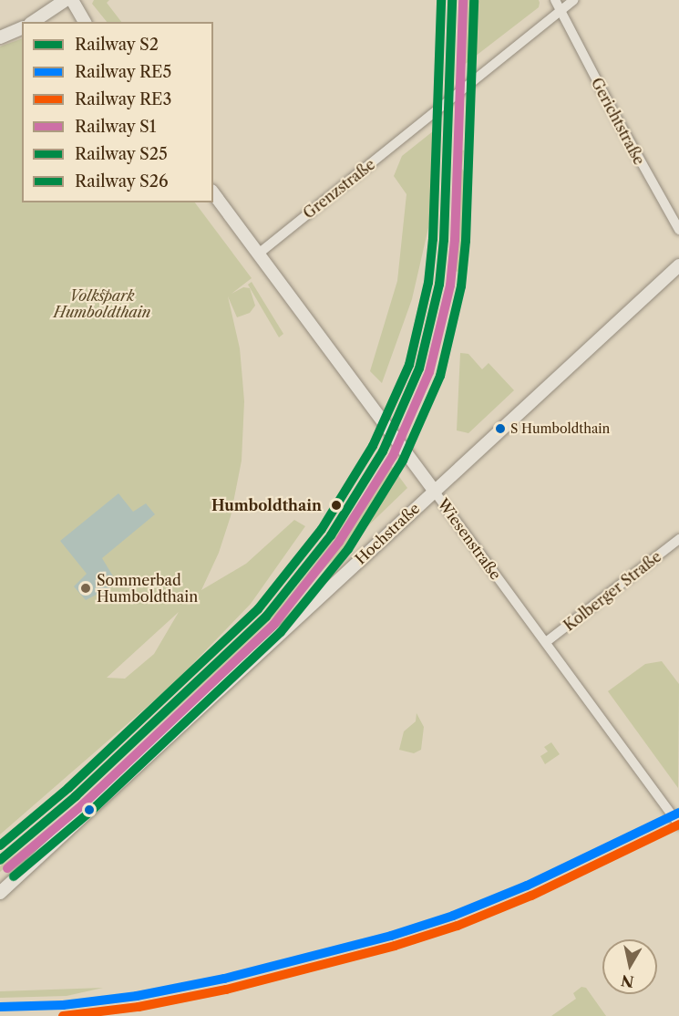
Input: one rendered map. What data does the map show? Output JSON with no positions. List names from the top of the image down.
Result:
{
  "streets": {
    "street": [
      "Gerichtstraße",
      "Grenzstraße",
      "Hochstraße",
      "Wiesenstraße",
      "Kolberger Straße"
    ]
  },
  "crossings": [
    ["Gerichtstraße", "Grenzstraße"],
    ["Grenzstraße", "Wiesenstraße"],
    ["Hochstraße", "Wiesenstraße"],
    ["Wiesenstraße", "Kolberger Straße"]
  ],
  "parks": ["Volkspark Humboldthain"],
  "places": ["S Humboldthain", "Humboldthain", "Sommerbad Humboldthain"],
  "lines": [
    "rail line S2",
    "rail line S1",
    "rail line S25",
    "rail line S26",
    "rail line RE5",
    "rail line RE3"
  ],
  "legend": [
    "Railway S2",
    "Railway RE5",
    "Railway RE3",
    "Railway S1",
    "Railway S25",
    "Railway S26"
  ],
  "north": "bottom"
}
